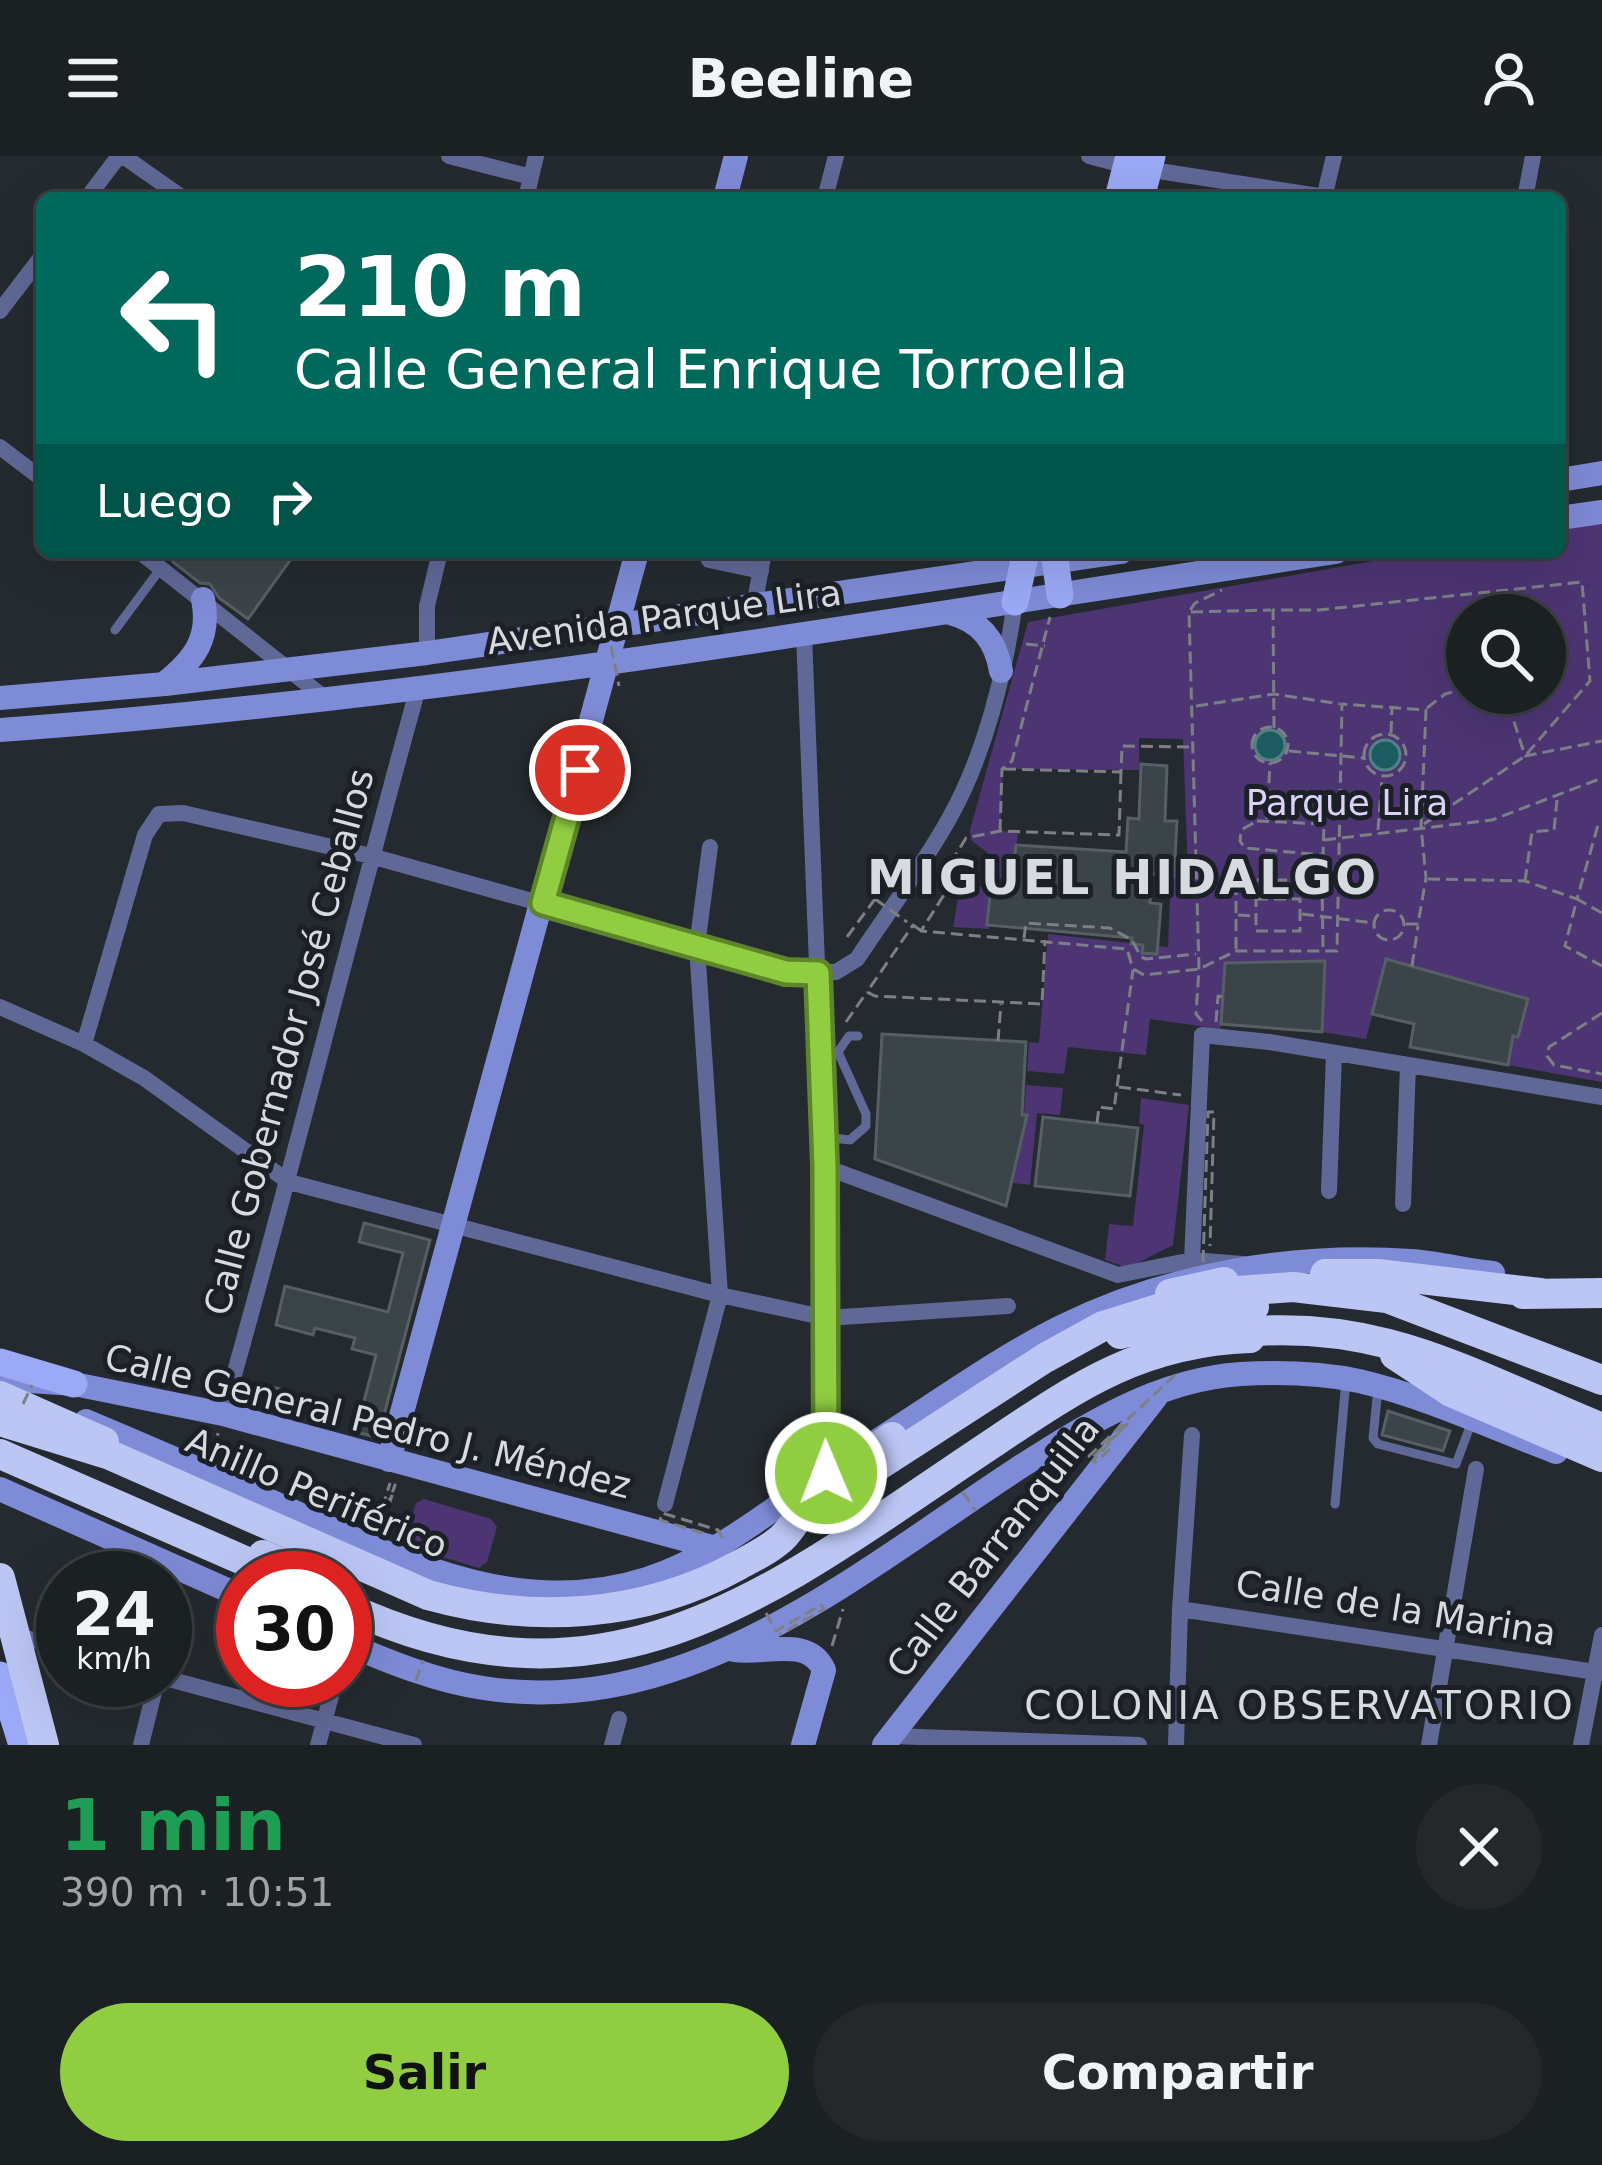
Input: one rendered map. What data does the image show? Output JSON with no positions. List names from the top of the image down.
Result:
{
  "streets": {
    "highway": ["Anillo Periférico"],
    "main road": ["Avenida Parque Lira", "Calle General Pedro J. Méndez", "Calle Barranquilla"],
    "street": ["Calle Gobernador José Ceballos", "Calle de la Marina"]
  },
  "crossings": [
    ["Avenida Parque Lira", "Calle Gobernador José Ceballos"],
    ["Calle Gobernador José Ceballos", "Calle General Pedro J. Méndez"]
  ],
  "districts": ["MIGUEL HIDALGO", "COLONIA OBSERVATORIO"],
  "parks": ["Parque Lira"],
  "page": {
    "header": "Beeline",
    "turn": ["210 m", "Calle General Enrique Torroella"],
    "then": "Luego",
    "speed": "24 km/h",
    "limit": "30",
    "heading": ["1 min", "390 m · 10:51"],
    "buttons": ["Salir", "Compartir"]
  }
}
